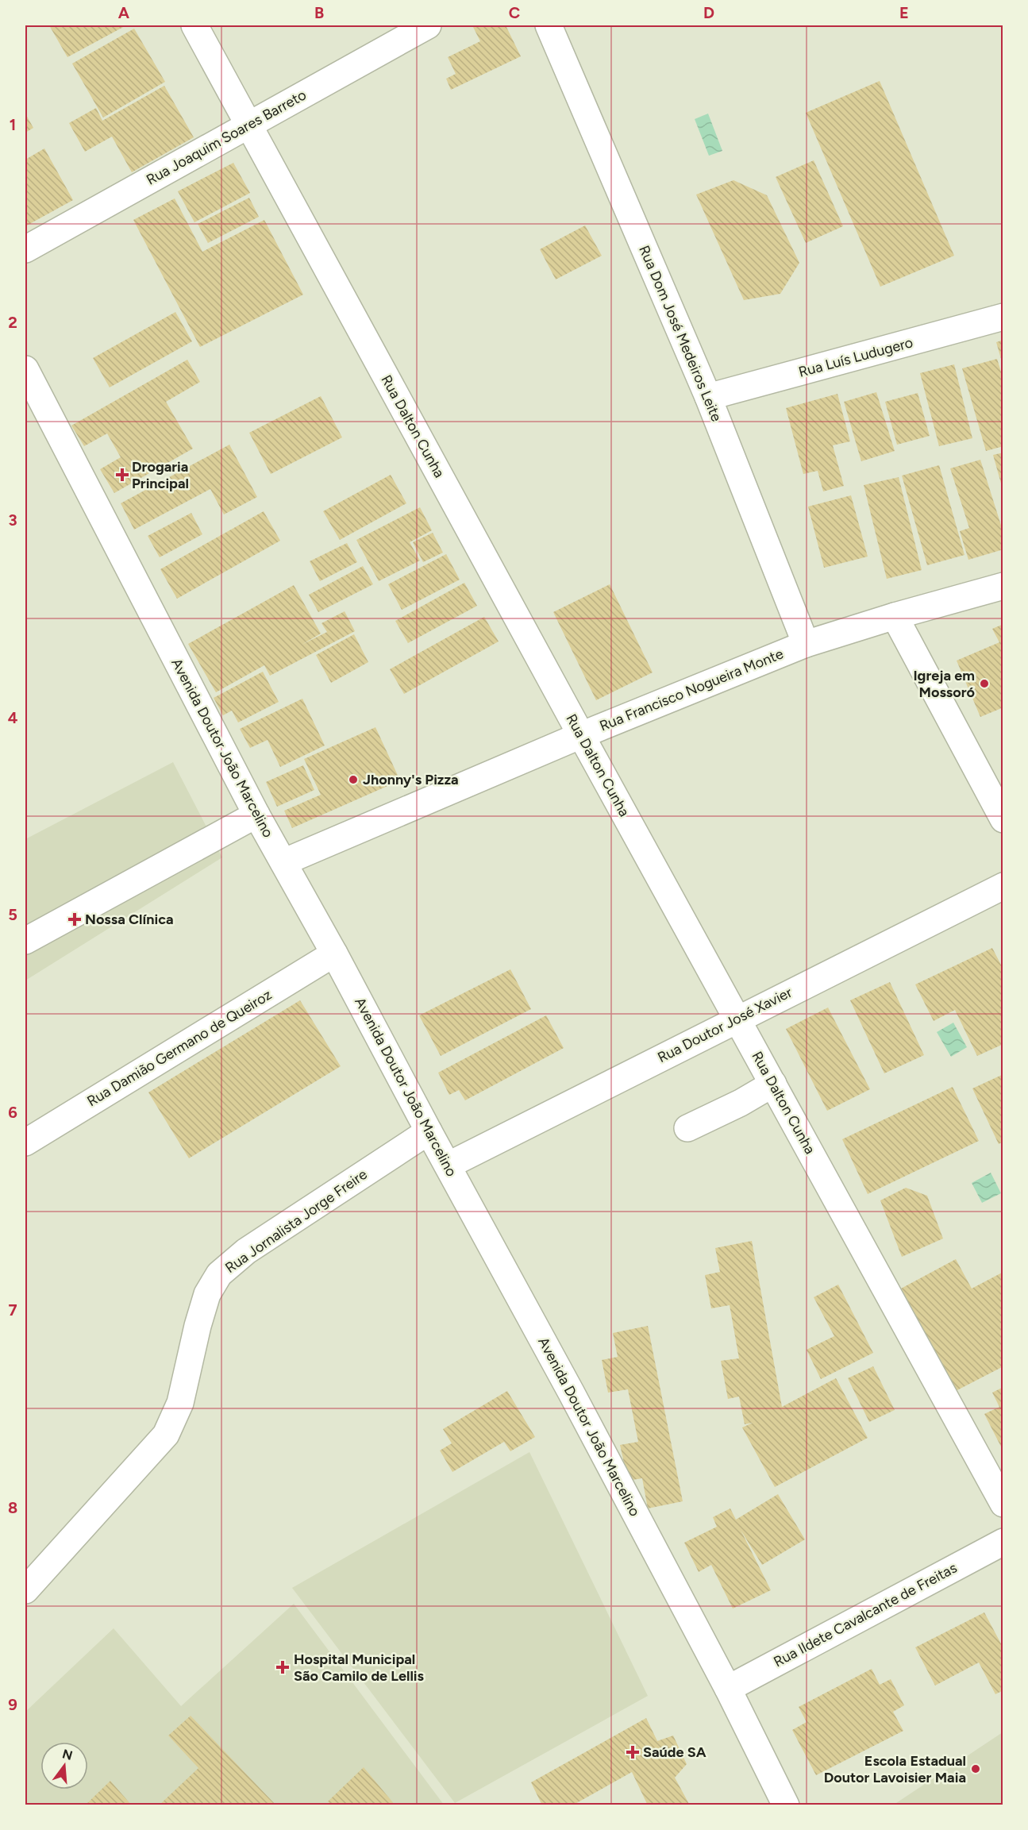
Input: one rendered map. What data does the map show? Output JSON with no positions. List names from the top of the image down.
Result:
{
  "streets": {
    "street": [
      "Rua Joaquim Soares Barreto",
      "Rua Dom José Medeiros Leite",
      "Rua Luís Ludugero",
      "Rua Dalton Cunha",
      "Rua Francisco Nogueira Monte",
      "Avenida Doutor João Marcelino",
      "Rua Doutor José Xavier",
      "Rua Damião Germano de Queiroz",
      "Rua Jornalista Jorge Freire",
      "Rua Ildete Cavalcante de Freitas"
    ]
  },
  "crossings": [
    ["Rua Joaquim Soares Barreto", "Rua Dalton Cunha"],
    ["Rua Dom José Medeiros Leite", "Rua Luís Ludugero"],
    ["Rua Dom José Medeiros Leite", "Rua Francisco Nogueira Monte"],
    ["Rua Dalton Cunha", "Rua Francisco Nogueira Monte"],
    ["Rua Dalton Cunha", "Rua Doutor José Xavier"],
    ["Rua Francisco Nogueira Monte", "Avenida Doutor João Marcelino"],
    ["Avenida Doutor João Marcelino", "Rua Doutor José Xavier"],
    ["Avenida Doutor João Marcelino", "Rua Damião Germano de Queiroz"],
    ["Avenida Doutor João Marcelino", "Rua Jornalista Jorge Freire"],
    ["Avenida Doutor João Marcelino", "Rua Ildete Cavalcante de Freitas"]
  ],
  "places": {
    "health": [
      "Drogaria Principal",
      "Nossa Clínica",
      "Hospital Municipal São Camilo de Lellis",
      "Saúde SA"
    ],
    "other": ["Igreja em Mossoró", "Jhonny's Pizza", "Escola Estadual Doutor Lavoisier Maia"]
  },
  "north": "top",
  "grid": {
    "columns": [
      "A",
      "B",
      "C",
      "D",
      "E"
    ],
    "rows": [
      "1",
      "2",
      "3",
      "4",
      "5",
      "6",
      "7",
      "8",
      "9"
    ]
  }
}
